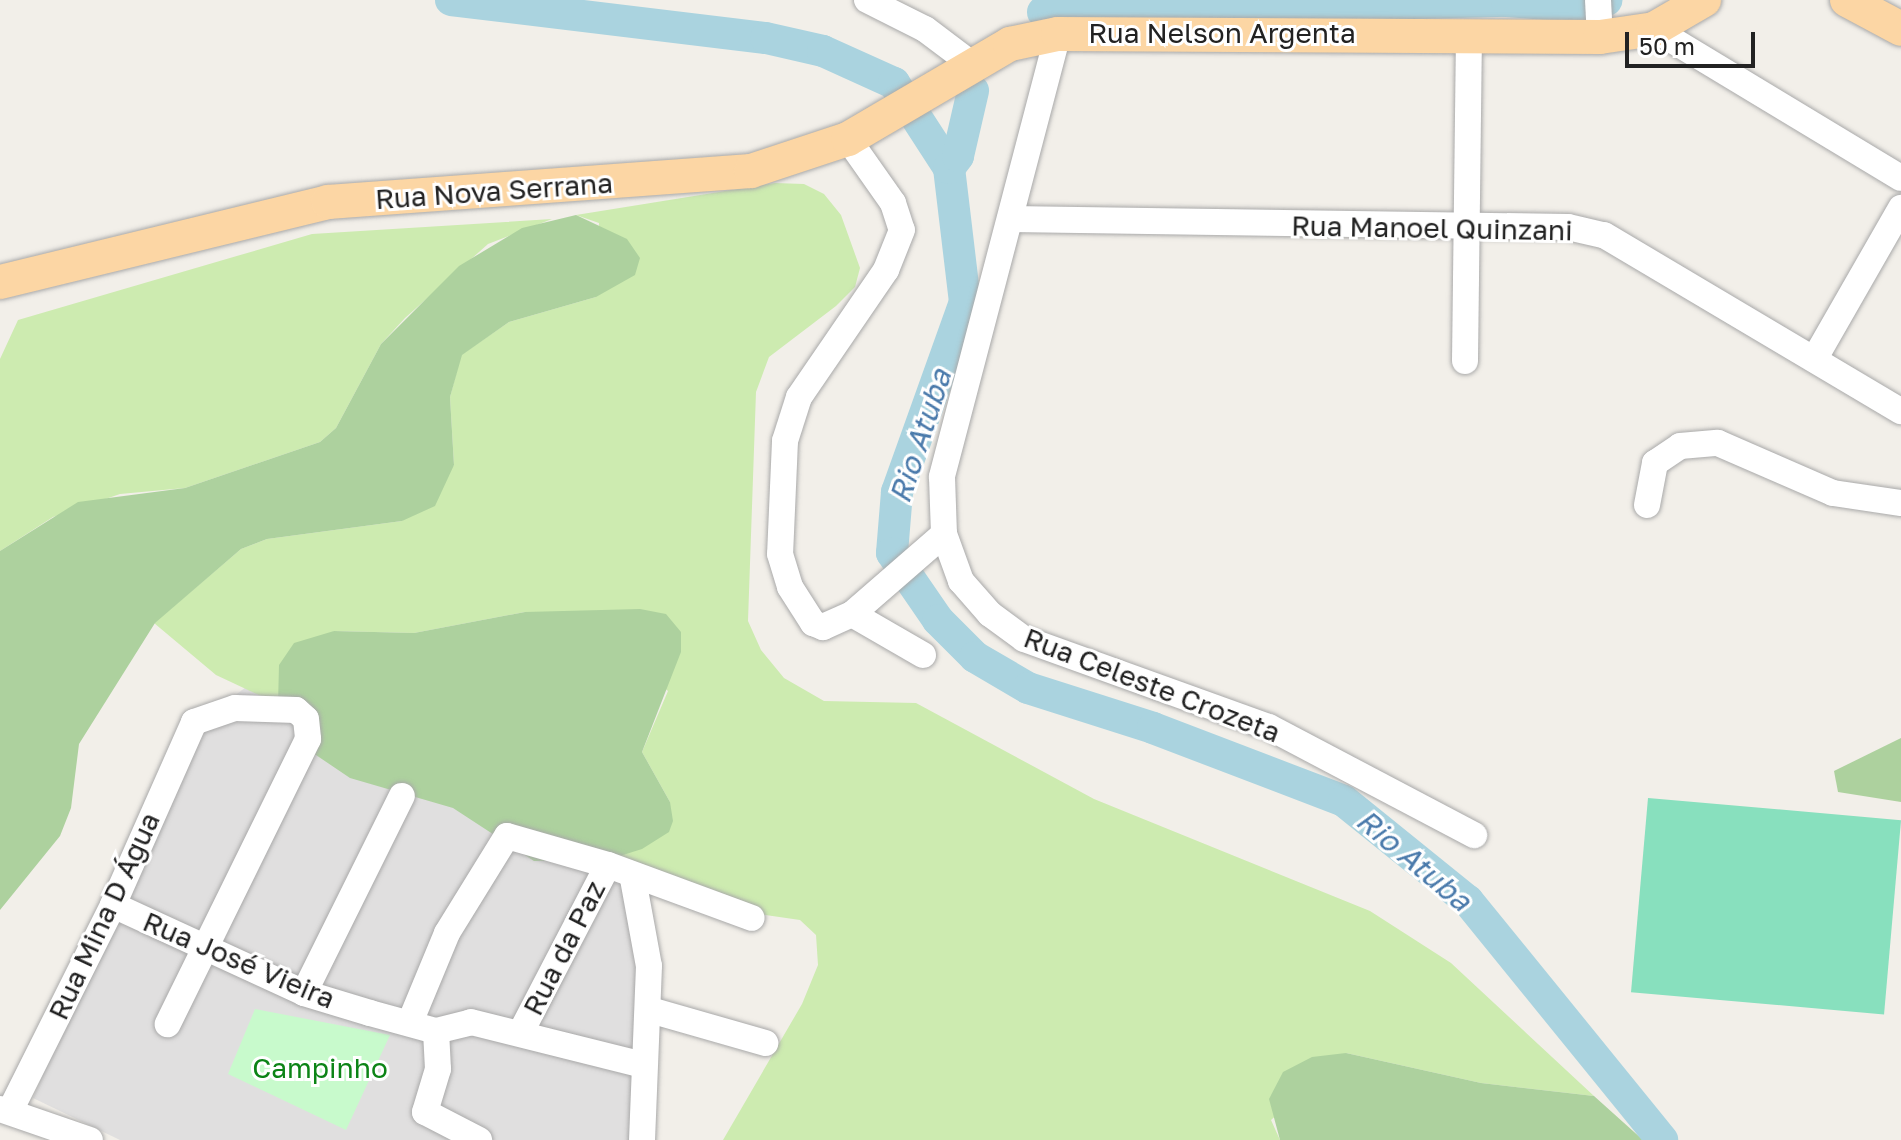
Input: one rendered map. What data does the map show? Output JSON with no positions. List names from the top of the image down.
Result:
{
  "streets": {
    "main road": ["Rua Nelson Argenta", "Rua Nova Serrana"],
    "street": [
      "Rua Manoel Quinzani",
      "Rua Celeste Crozeta",
      "Rua Mina D Água",
      "Rua da Paz",
      "Rua José Vieira"
    ]
  },
  "crossings": [
    ["Rua Nelson Argenta", "Rua Nova Serrana"],
    ["Rua Nelson Argenta", "Rua Celeste Crozeta"],
    ["Rua Manoel Quinzani", "Rua Celeste Crozeta"],
    ["Rua Mina D Água", "Rua José Vieira"]
  ],
  "water": ["Rio Atuba"],
  "parks": ["Campinho"],
  "scale_bar": "50 m"
}
